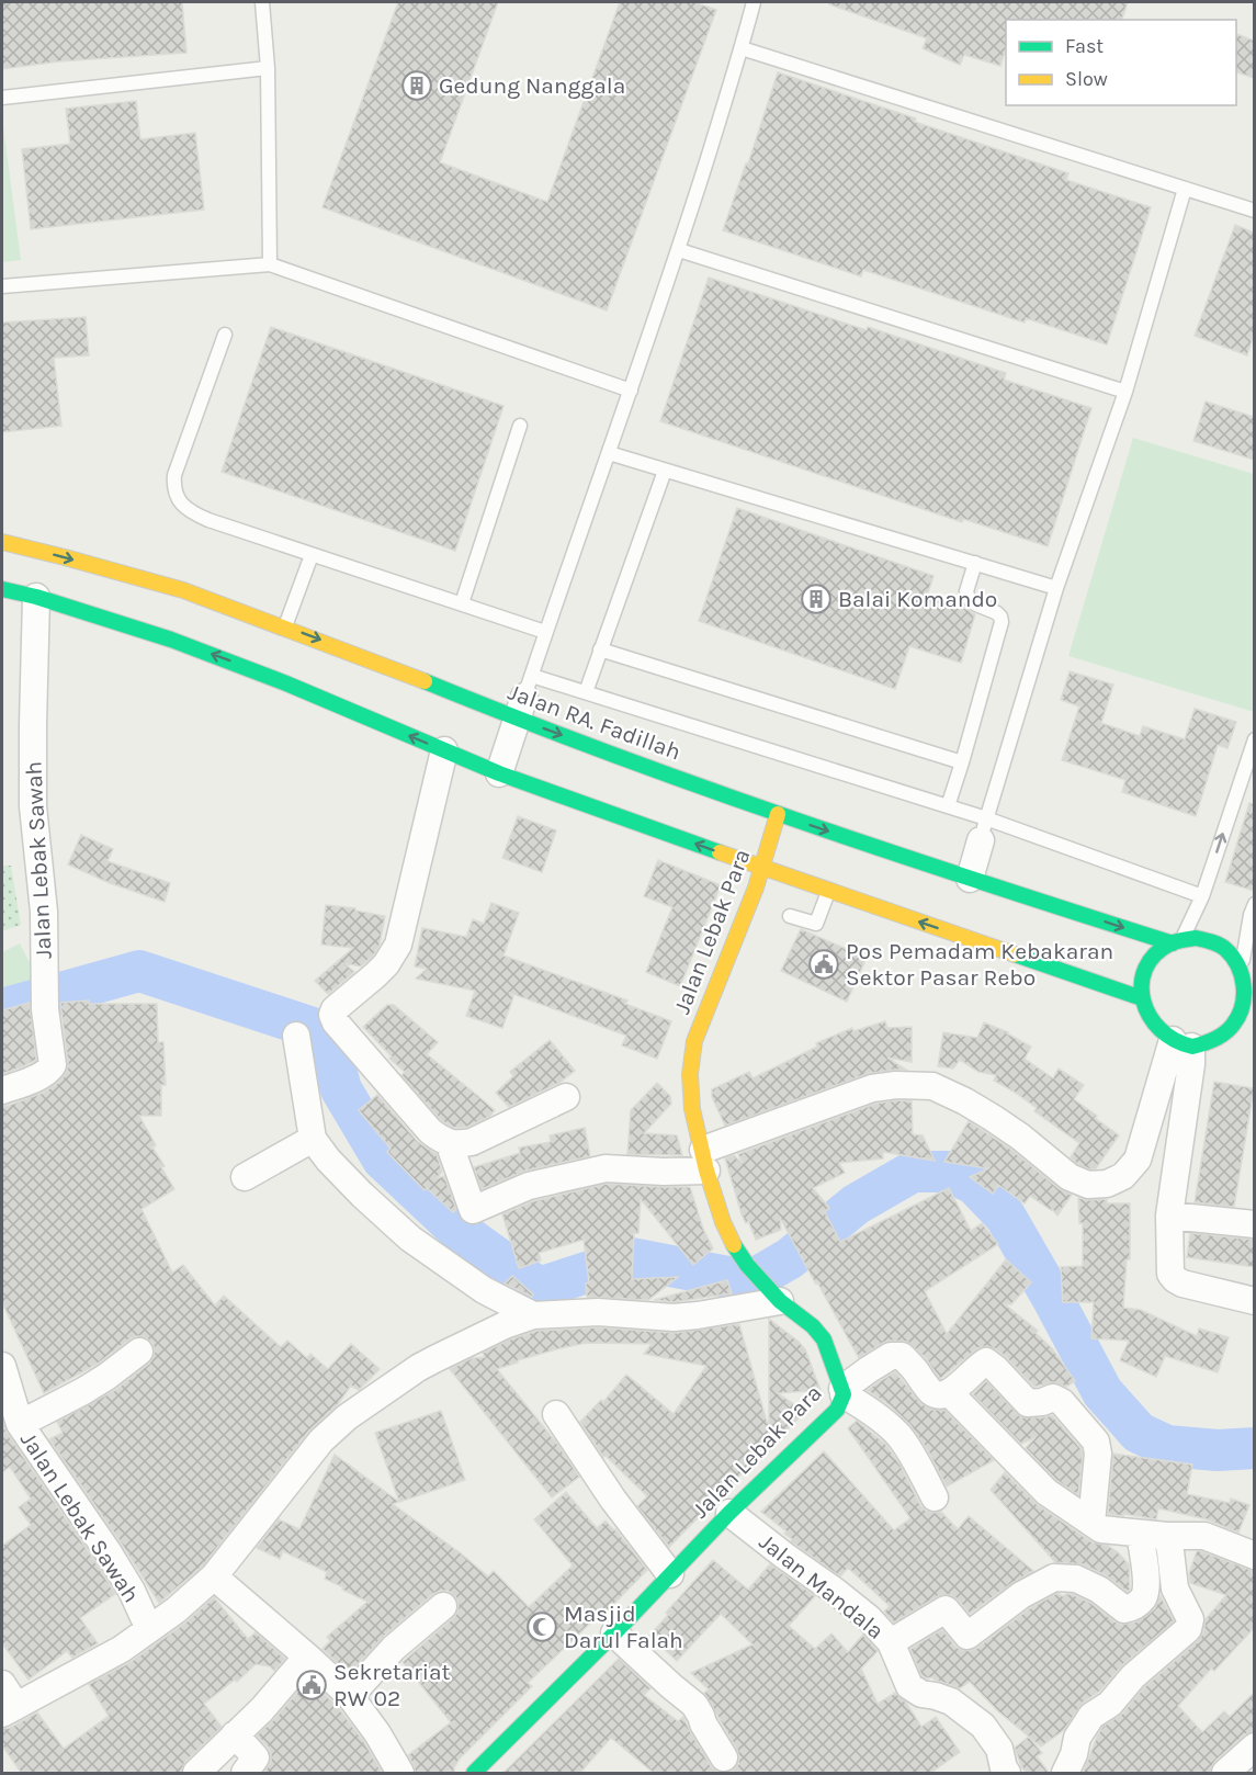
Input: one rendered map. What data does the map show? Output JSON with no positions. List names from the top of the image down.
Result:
{
  "streets": {
    "main road": ["Jalan RA. Fadillah", "Jalan Lebak Para"],
    "street": ["Jalan Lebak Sawah", "Jalan Mandala"]
  },
  "crossings": [
    ["Jalan RA. Fadillah", "Jalan Lebak Para"],
    ["Jalan Lebak Para", "Jalan Mandala"]
  ],
  "places": {
    "building": ["Gedung Nanggala", "Balai Komando"],
    "public building": ["Pos Pemadam Kebakaran Sektor Pasar Rebo", "Sekretariat RW 02"],
    "mosque": ["Masjid Darul Falah"]
  },
  "legend": ["Fast", "Slow"]
}
